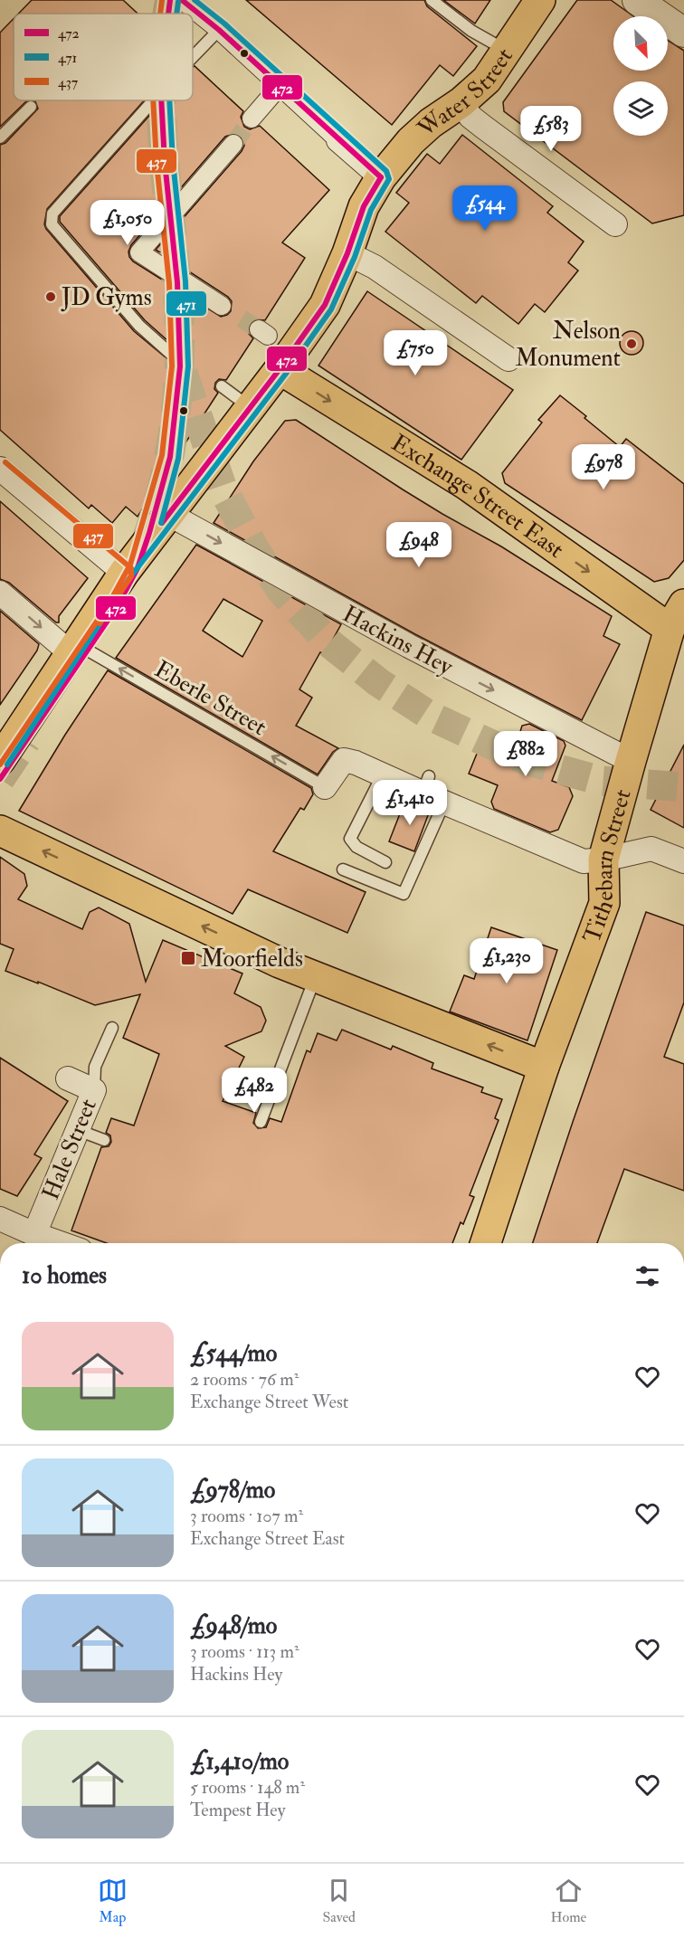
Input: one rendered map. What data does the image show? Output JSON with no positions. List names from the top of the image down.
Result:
{
  "streets": {
    "main road": ["Water Street", "Exchange Street East", "Tithebarn Street"],
    "street": ["Hackins Hey", "Hale Street"],
    "lane": ["Eberle Street"]
  },
  "crossings": [
    ["Water Street", "Exchange Street East"],
    ["Water Street", "Hackins Hey"],
    ["Water Street", "Eberle Street"],
    ["Exchange Street East", "Tithebarn Street"],
    ["Hackins Hey", "Tithebarn Street"]
  ],
  "one_way": ["Exchange Street East", "Eberle Street"],
  "places": {
    "other": ["JD Gyms", "Nelson Monument"],
    "transit": ["Moorfields"]
  },
  "lines": ["transit line 472", "transit line 471", "transit line 437"],
  "legend": ["472", "471", "437"],
  "north": "bottom right",
  "page": {
    "price": [
      "£583",
      "£544",
      "£1,050",
      "£750",
      "£978",
      "£948",
      "£882",
      "£1,410",
      "£1,230",
      "£482"
    ],
    "heading": "10 homes",
    "list": [
      {
        "name": "£544/mo",
        "note": "2 rooms · 76 m² · Exchange Street West"
      },
      {
        "name": "£978/mo",
        "note": "3 rooms · 107 m² · Exchange Street East"
      },
      {
        "name": "£948/mo",
        "note": "3 rooms · 113 m² · Hackins Hey"
      },
      {
        "name": "£1,410/mo",
        "note": "5 rooms · 148 m² · Tempest Hey"
      }
    ],
    "tabs": ["Map", "Saved", "Home"]
  }
}
